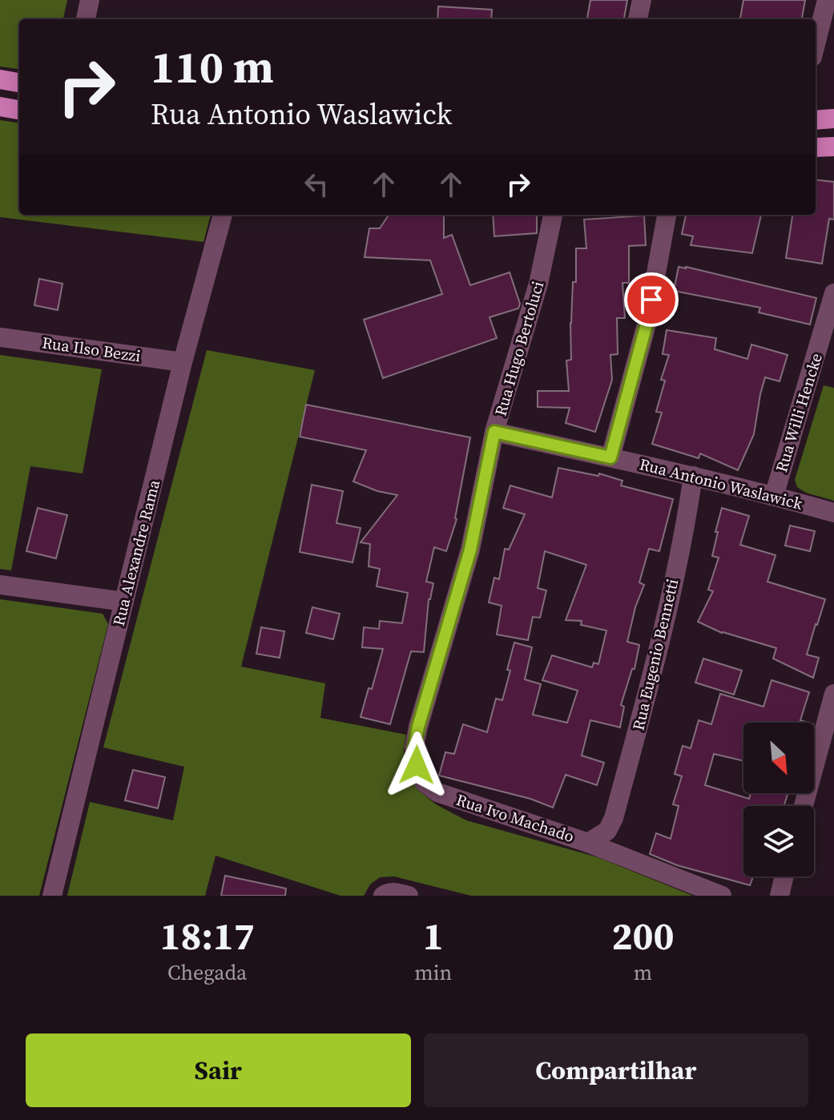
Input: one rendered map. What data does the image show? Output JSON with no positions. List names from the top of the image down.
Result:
{
  "streets": {
    "street": [
      "Rua Hugo Bertoluci",
      "Rua Ilso Bezzi",
      "Rua Willi Hencke",
      "Rua Antonio Waslawick",
      "Rua Alexandre Rama",
      "Rua Eugenio Bennetti",
      "Rua Ivo Machado"
    ]
  },
  "crossings": [
    ["Rua Hugo Bertoluci", "Rua Antonio Waslawick"],
    ["Rua Hugo Bertoluci", "Rua Ivo Machado"],
    ["Rua Ilso Bezzi", "Rua Alexandre Rama"],
    ["Rua Willi Hencke", "Rua Antonio Waslawick"],
    ["Rua Antonio Waslawick", "Rua Eugenio Bennetti"],
    ["Rua Eugenio Bennetti", "Rua Ivo Machado"]
  ],
  "north": "bottom right",
  "page": {
    "turn": ["110 m", "Rua Antonio Waslawick"],
    "eta": [
      "18:17",
      "Chegada",
      "1",
      "min",
      "200",
      "m"
    ],
    "buttons": ["Sair", "Compartilhar"]
  }
}
